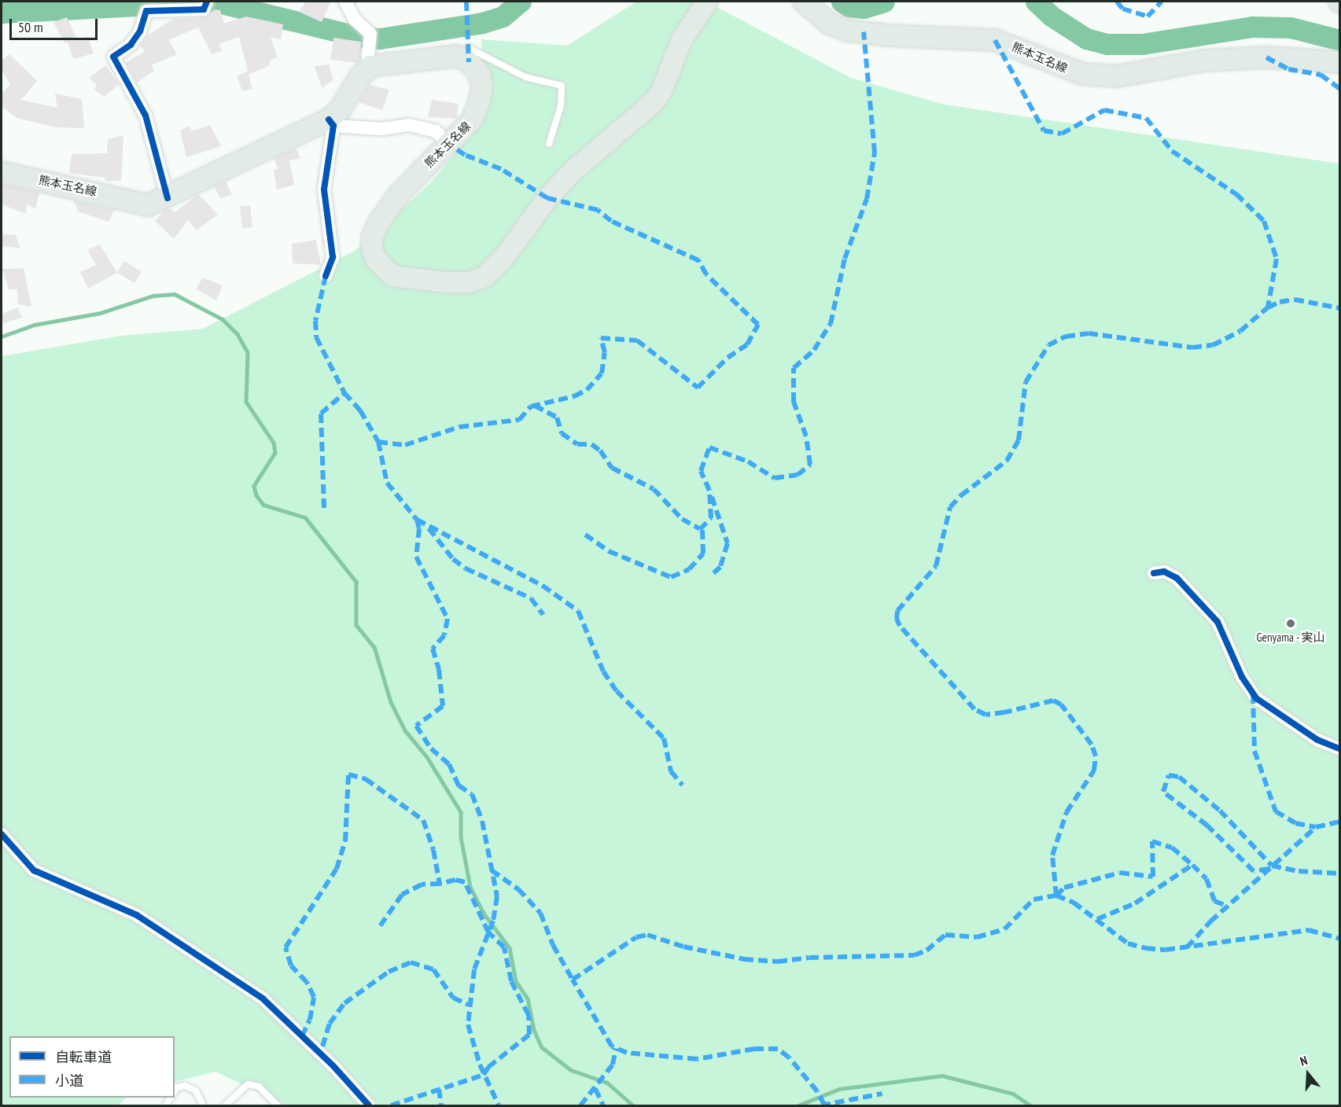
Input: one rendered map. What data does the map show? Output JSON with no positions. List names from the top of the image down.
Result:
{
  "streets": {
    "main road": ["熊本玉名線"]
  },
  "places": ["Genyama - 実山"],
  "legend": ["自転車道", "小道"],
  "scale_bar": "50 m",
  "north": "top"
}
